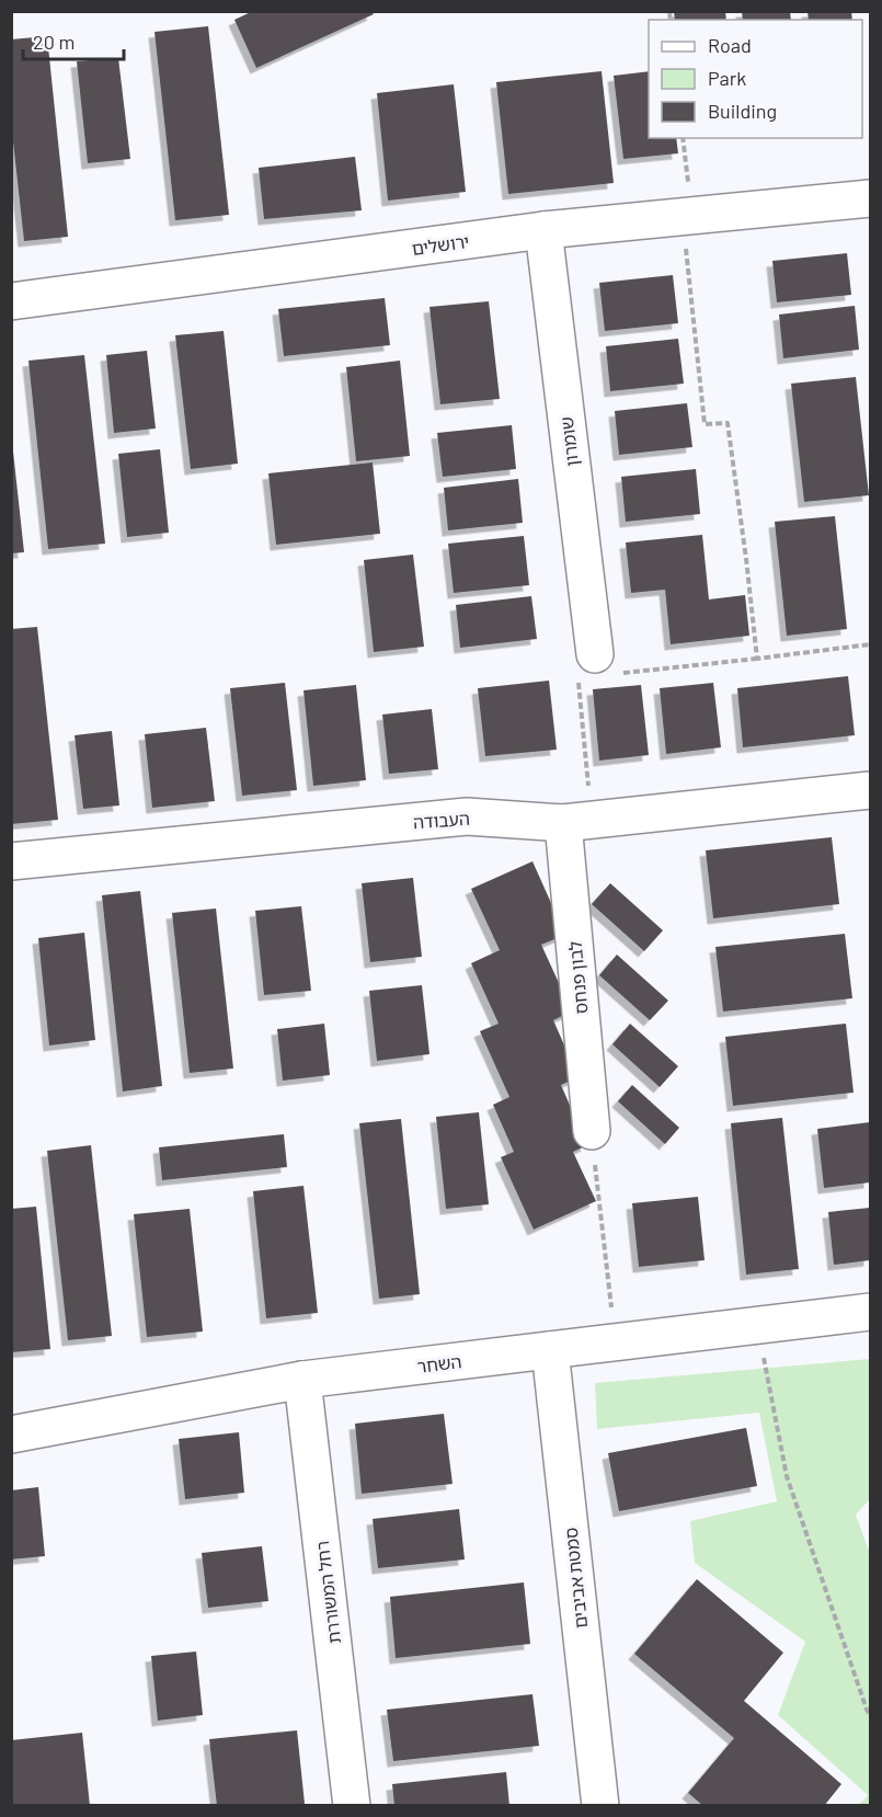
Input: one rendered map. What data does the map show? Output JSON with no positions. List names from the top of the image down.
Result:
{
  "streets": {
    "street": [
      "ירושלים",
      "שומרון",
      "העבודה",
      "לבון פנחס",
      "השחר",
      "סמטת אביבים",
      "רחל המשוררת"
    ]
  },
  "crossings": [
    ["ירושלים", "שומרון"],
    ["העבודה", "לבון פנחס"],
    ["השחר", "סמטת אביבים"],
    ["השחר", "רחל המשוררת"]
  ],
  "legend": ["Road", "Park", "Building"],
  "scale_bar": "20 m"
}
